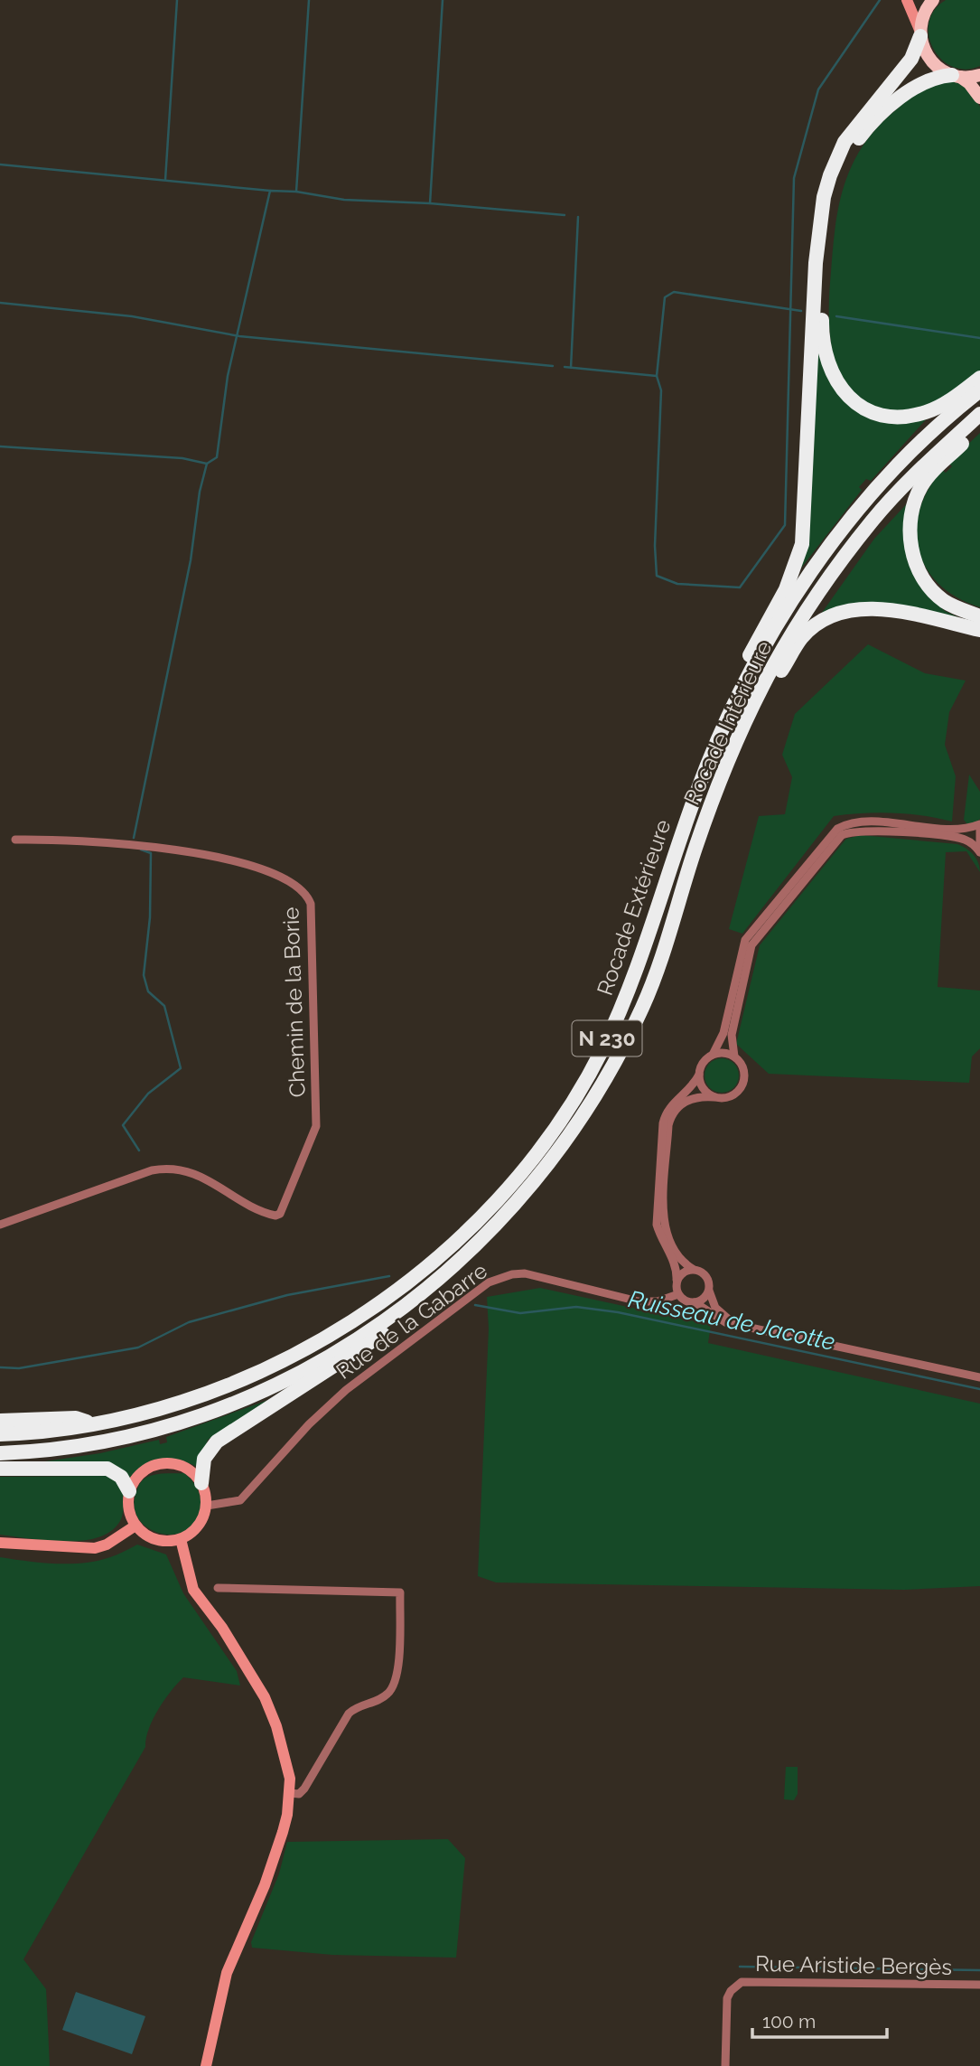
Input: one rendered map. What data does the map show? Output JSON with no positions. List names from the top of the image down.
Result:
{
  "streets": {
    "highway": ["Rocade Intérieure", "Rocade Extérieure", "N 230"],
    "street": ["Chemin de la Borie", "Rue de la Gabarre", "Rue Aristide Bergès"]
  },
  "water": ["Ruisseau de Jacotte"],
  "scale_bar": "100 m"
}
